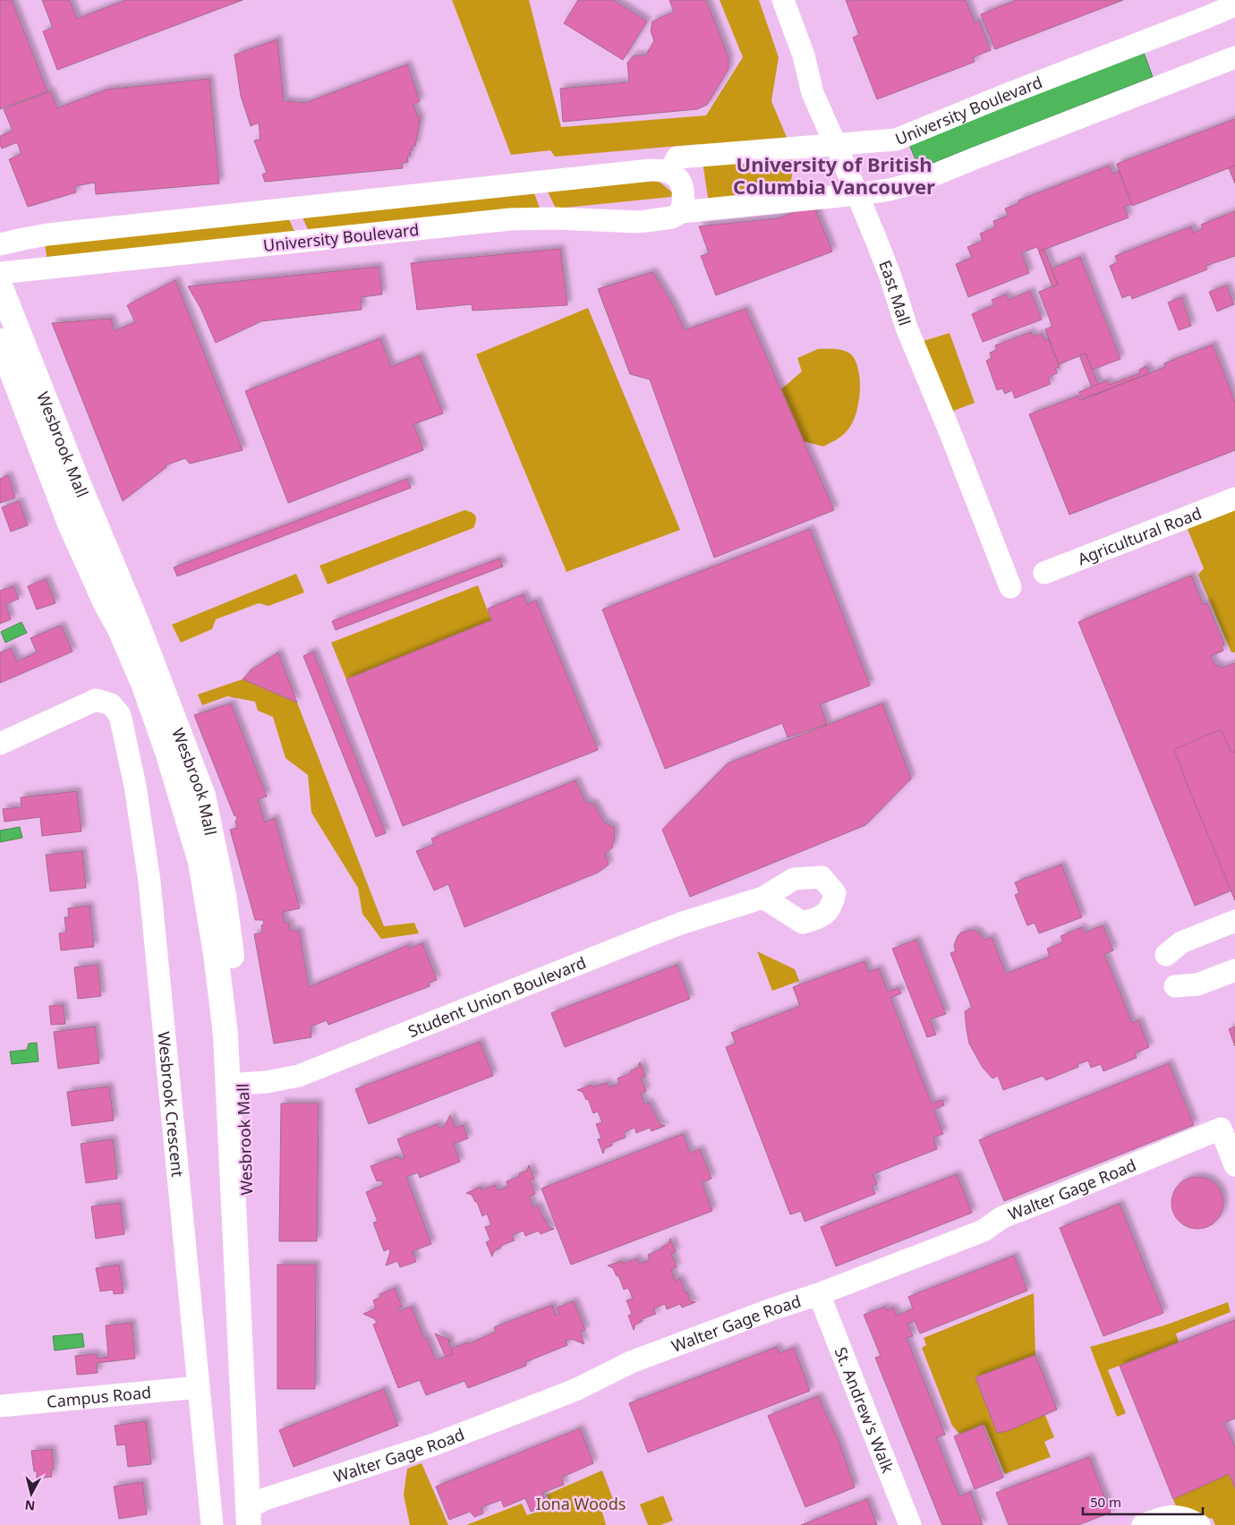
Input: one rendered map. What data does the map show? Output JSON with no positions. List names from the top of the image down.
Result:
{
  "streets": {
    "main road": ["Wesbrook Mall"],
    "street": [
      "University Boulevard",
      "East Mall",
      "Agricultural Road",
      "Student Union Boulevard",
      "Wesbrook Crescent",
      "Walter Gage Road",
      "Campus Road",
      "St. Andrew's Walk"
    ]
  },
  "crossings": [
    ["University Boulevard", "East Mall"],
    ["Wesbrook Mall", "Student Union Boulevard"],
    ["Wesbrook Mall", "Walter Gage Road"],
    ["Wesbrook Crescent", "Campus Road"],
    ["Walter Gage Road", "St. Andrew's Walk"]
  ],
  "districts": ["University of British Columbia Vancouver"],
  "parks": ["Iona Woods"],
  "scale_bar": "50 m",
  "north": "bottom"
}
